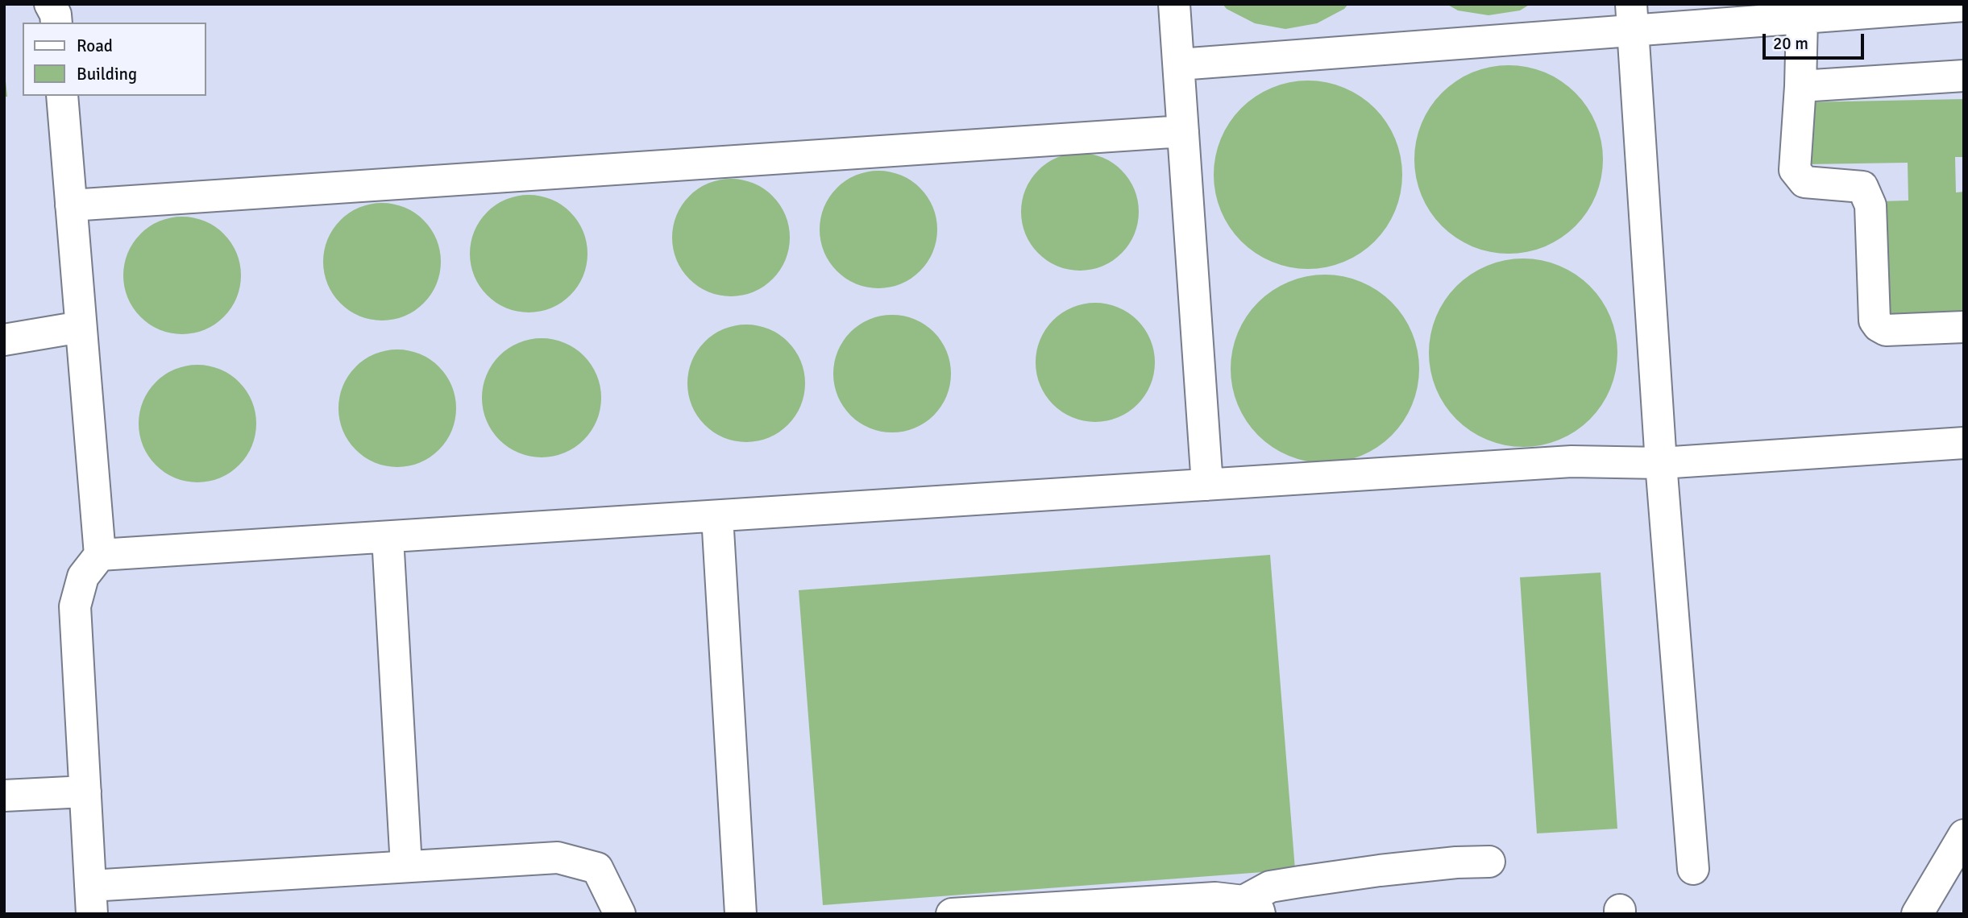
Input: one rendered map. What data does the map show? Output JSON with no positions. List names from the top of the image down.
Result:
{
  "legend": ["Road", "Building"],
  "scale_bar": "20 m"
}
